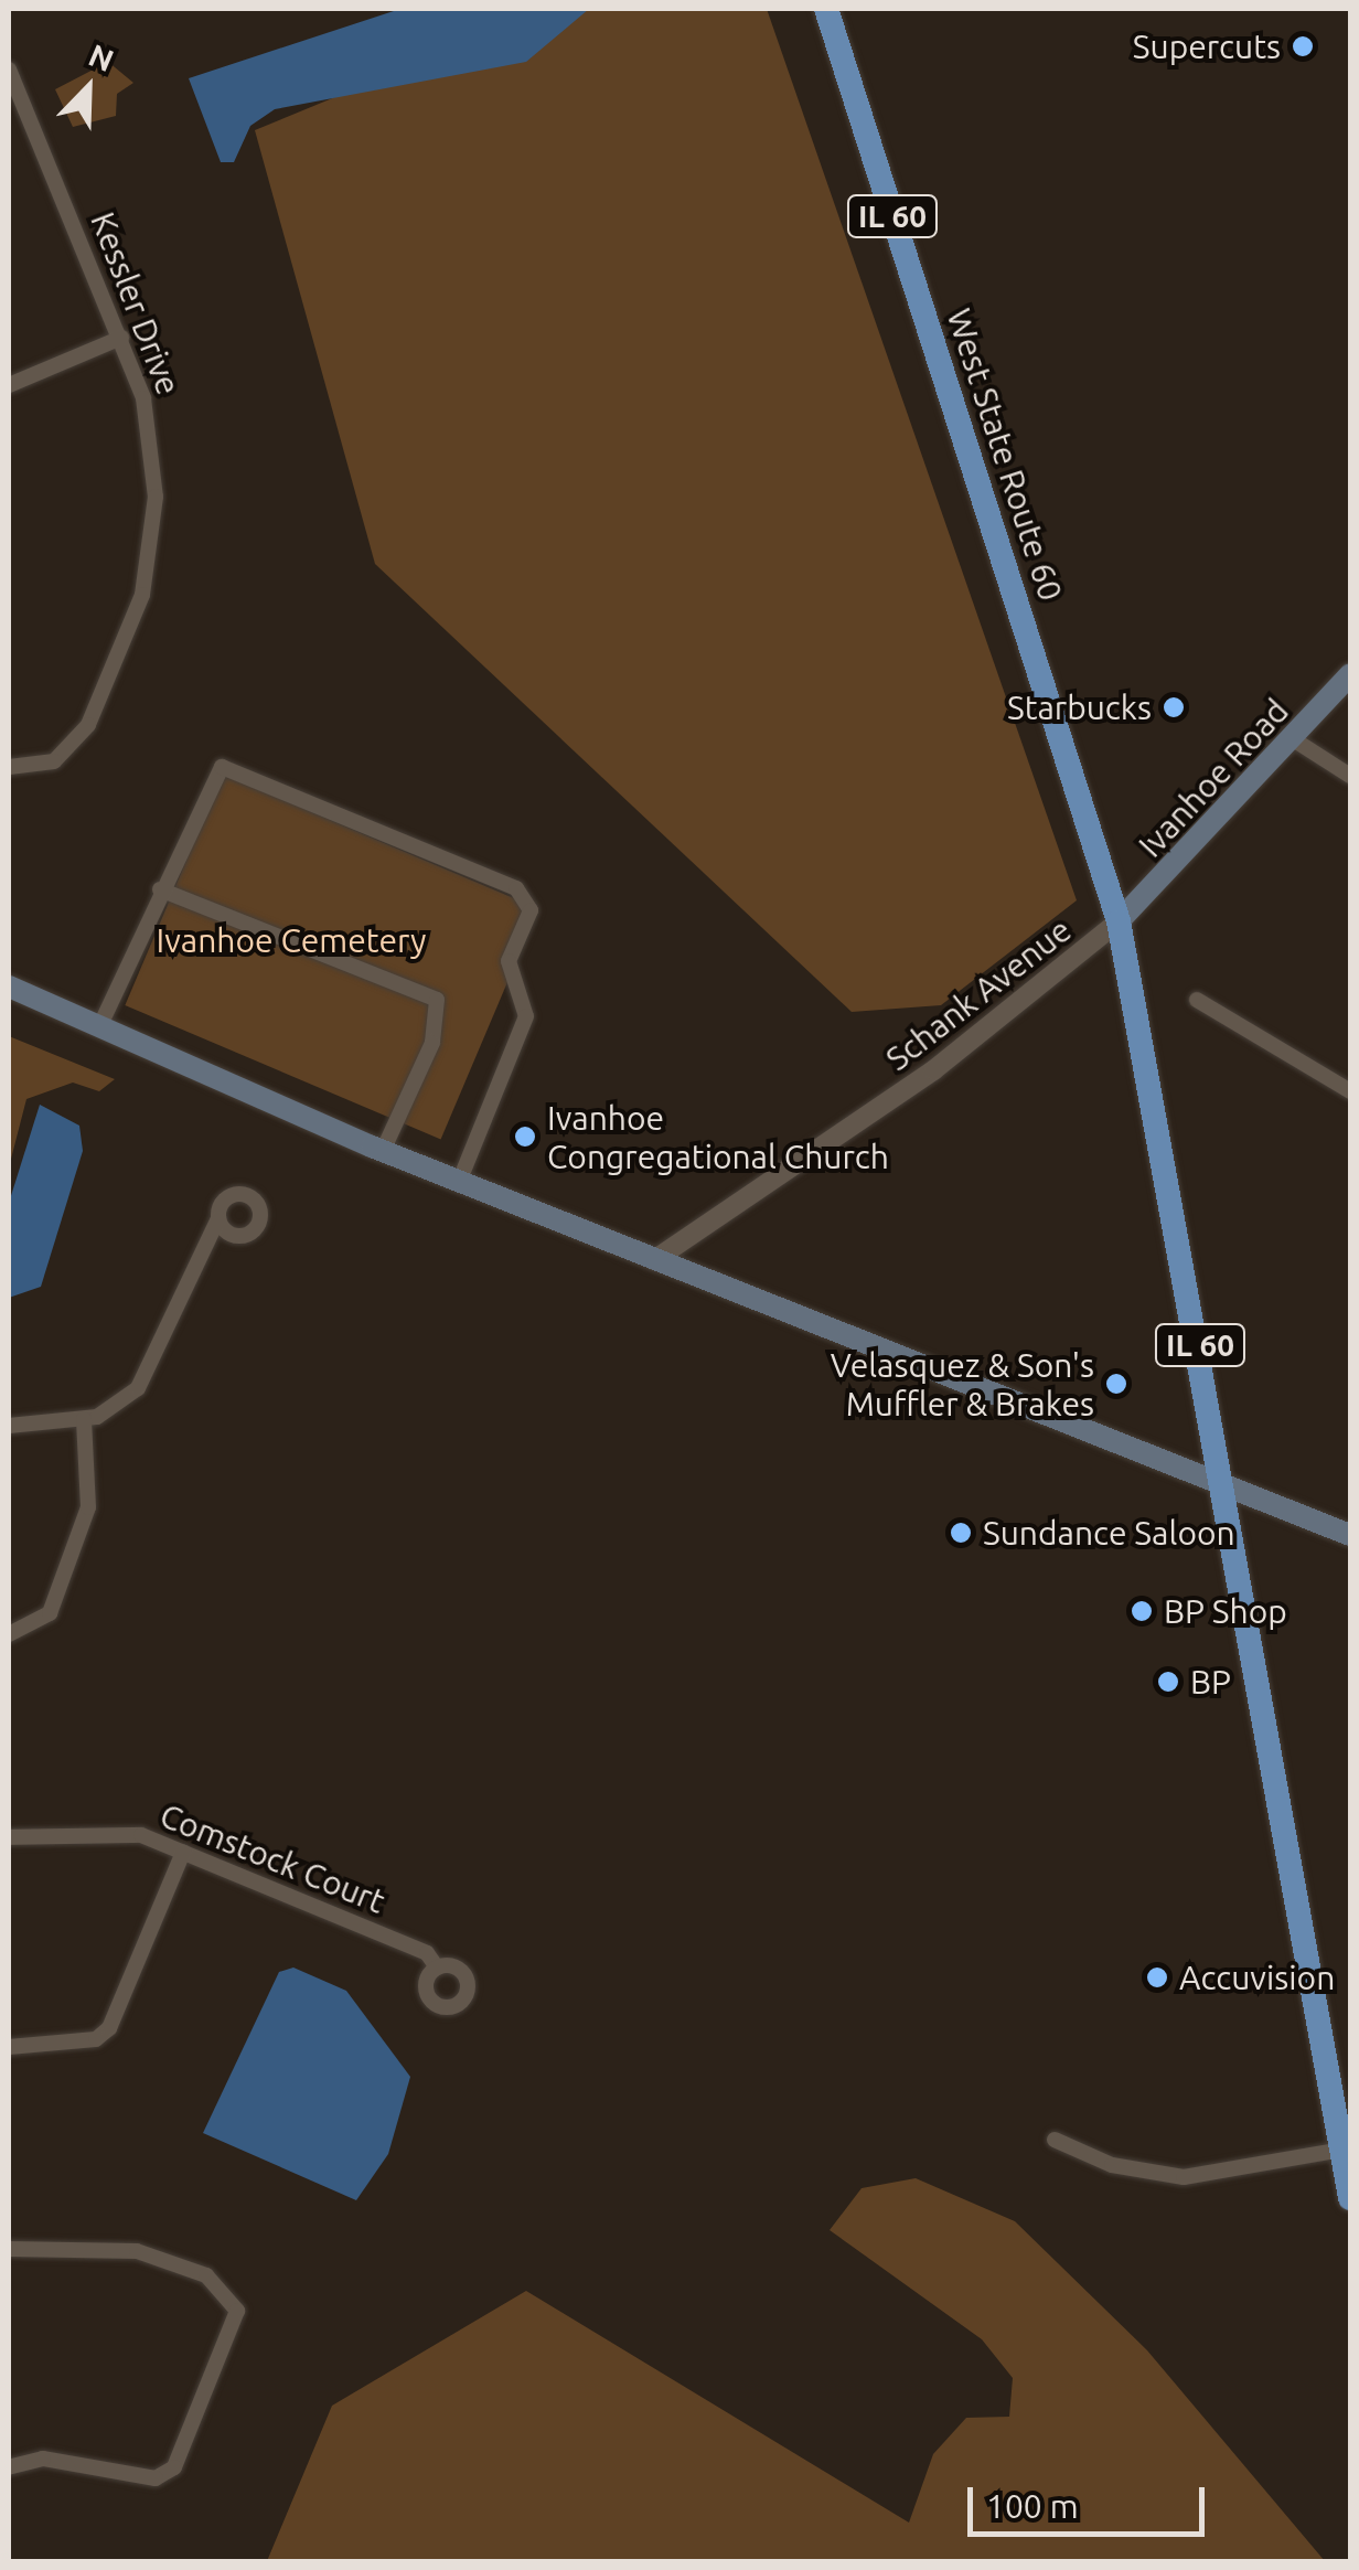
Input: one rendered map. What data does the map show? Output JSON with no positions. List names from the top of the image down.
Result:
{
  "streets": {
    "main road": ["IL 60", "West State Route 60", "Ivanhoe Road"],
    "street": ["Kessler Drive", "Schank Avenue", "Comstock Court"]
  },
  "crossings": [
    ["IL 60", "West State Route 60"],
    ["IL 60", "Ivanhoe Road"],
    ["IL 60", "Schank Avenue"],
    ["West State Route 60", "Ivanhoe Road"],
    ["West State Route 60", "Schank Avenue"],
    ["Ivanhoe Road", "Schank Avenue"]
  ],
  "parks": ["Ivanhoe Cemetery"],
  "places": [
    "Supercuts",
    "Starbucks",
    "Ivanhoe Congregational Church",
    "Velasquez & Son's Muffler & Brakes",
    "Sundance Saloon",
    "BP Shop",
    "BP",
    "Accuvision"
  ],
  "scale_bar": "100 m",
  "north": "top right"
}
